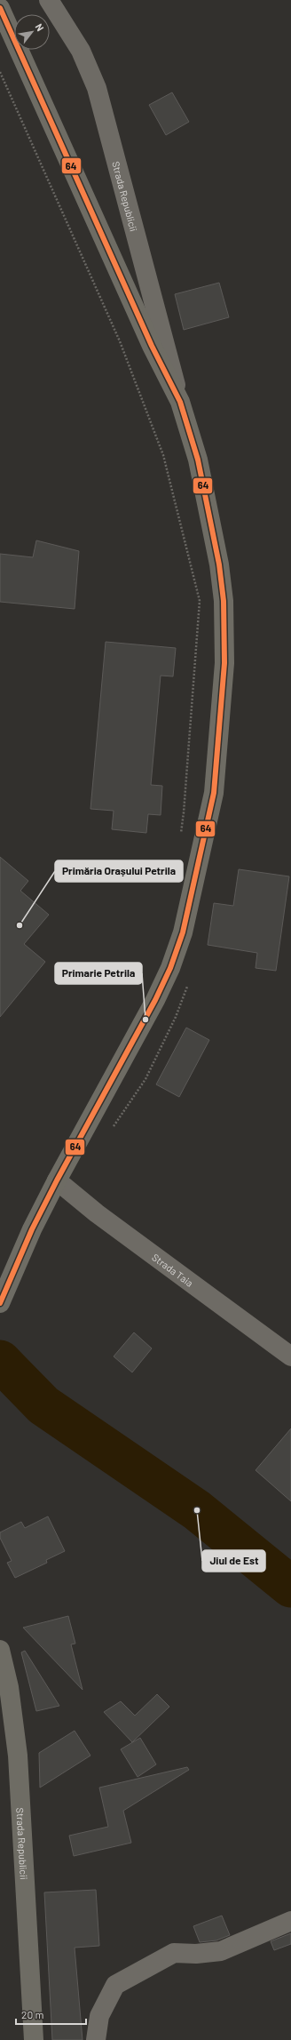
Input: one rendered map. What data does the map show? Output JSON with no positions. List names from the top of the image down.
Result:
{
  "streets": {
    "main road": ["Strada Republicii"],
    "street": ["Strada Taia"]
  },
  "crossings": [
    ["Strada Republicii", "Strada Taia"]
  ],
  "places": ["Primăria Orașului Petrila", "Primarie Petrila", "Jiul de Est"],
  "lines": ["transit line 64"],
  "scale_bar": "20 m",
  "north": "top right"
}
